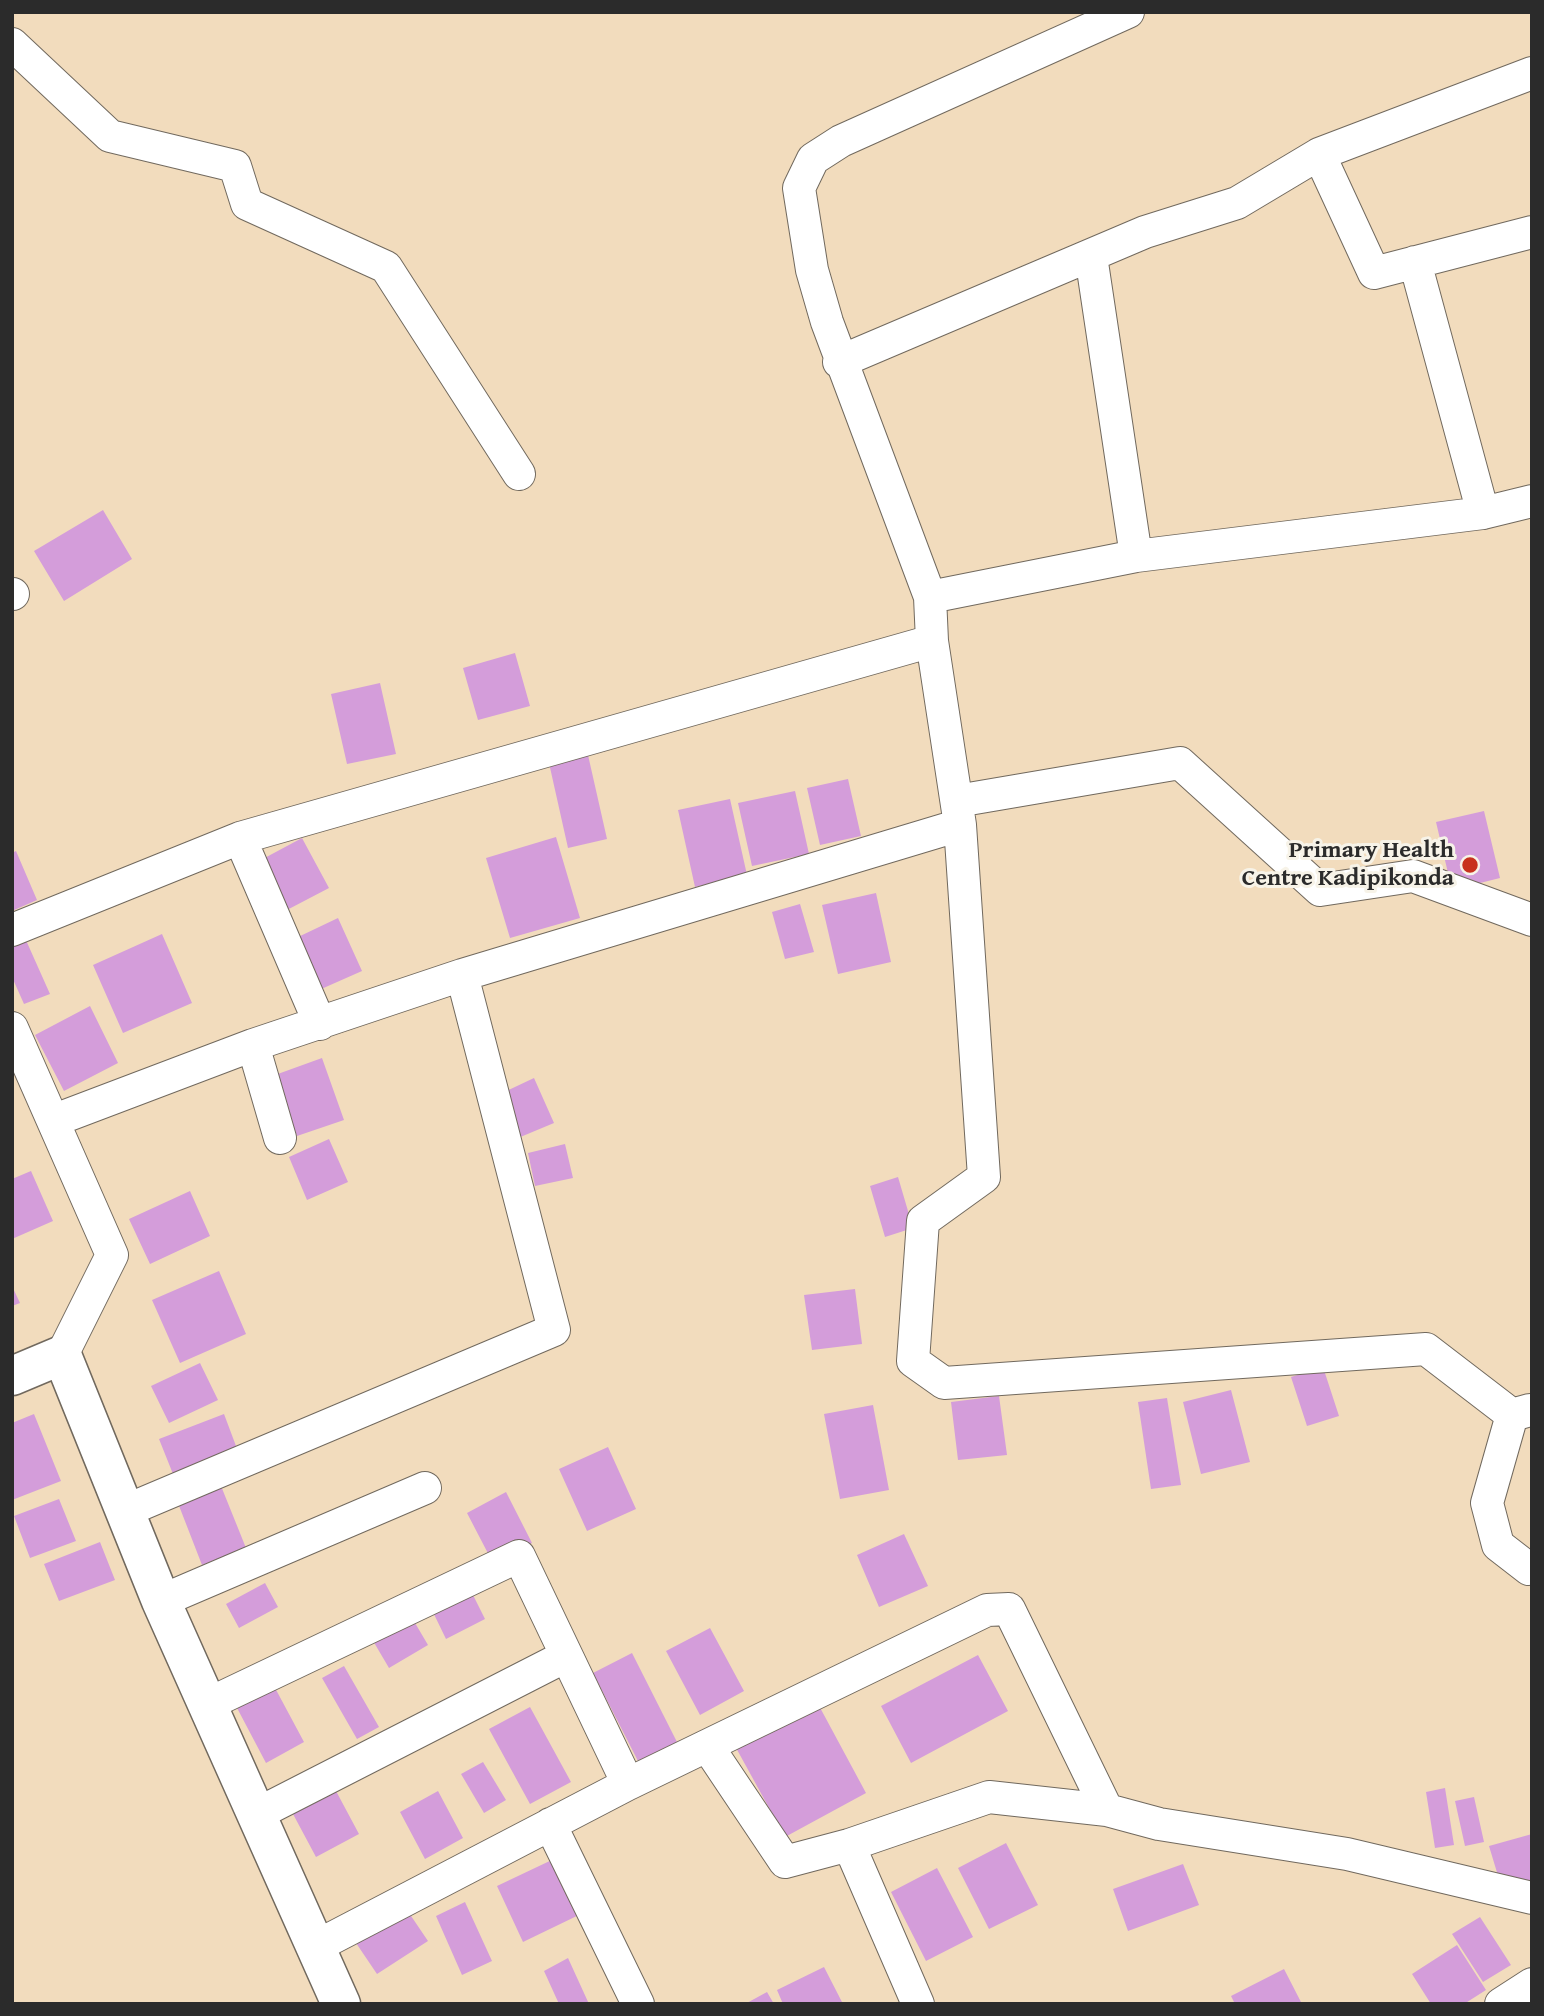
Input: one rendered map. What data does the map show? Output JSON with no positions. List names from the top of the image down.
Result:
{
  "places": ["Primary Health Centre Kadipikonda"]
}
